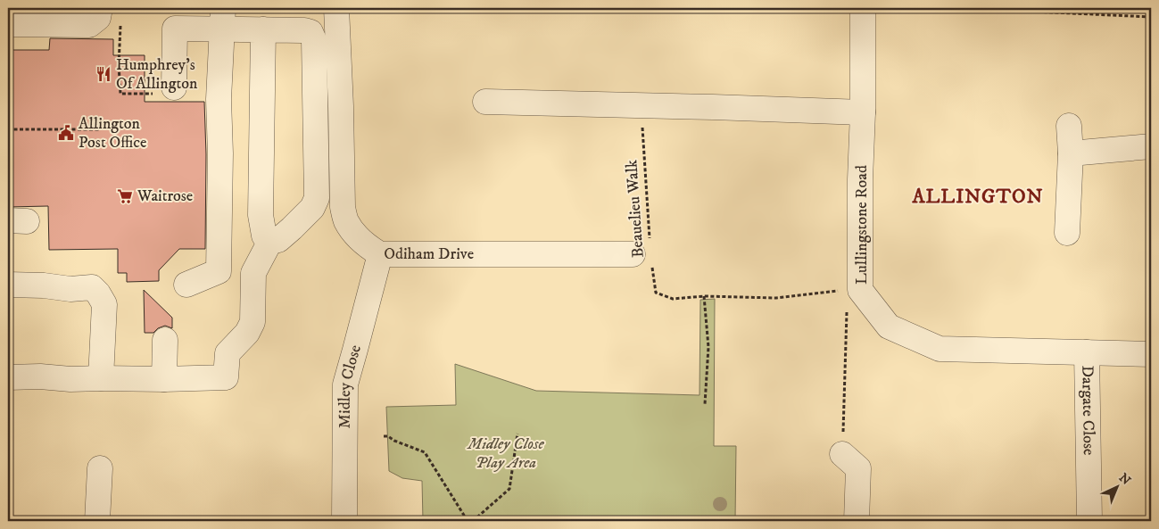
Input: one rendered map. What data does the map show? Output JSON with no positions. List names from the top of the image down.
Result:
{
  "streets": {
    "street": [
      "Lullingstone Road",
      "Odiham Drive",
      "Midley Close",
      "Dargate Close"
    ],
    "path": ["Beauelieu Walk"]
  },
  "crossings": [
    ["Beauelieu Walk", "Odiham Drive"],
    ["Lullingstone Road", "Dargate Close"],
    ["Odiham Drive", "Midley Close"]
  ],
  "districts": ["ALLINGTON"],
  "parks": ["Midley Close Play Area"],
  "places": {
    "restaurant": ["Humphrey's Of Allington"],
    "public building": ["Allington Post Office"],
    "supermarket": ["Waitrose"]
  },
  "north": "top right"
}
